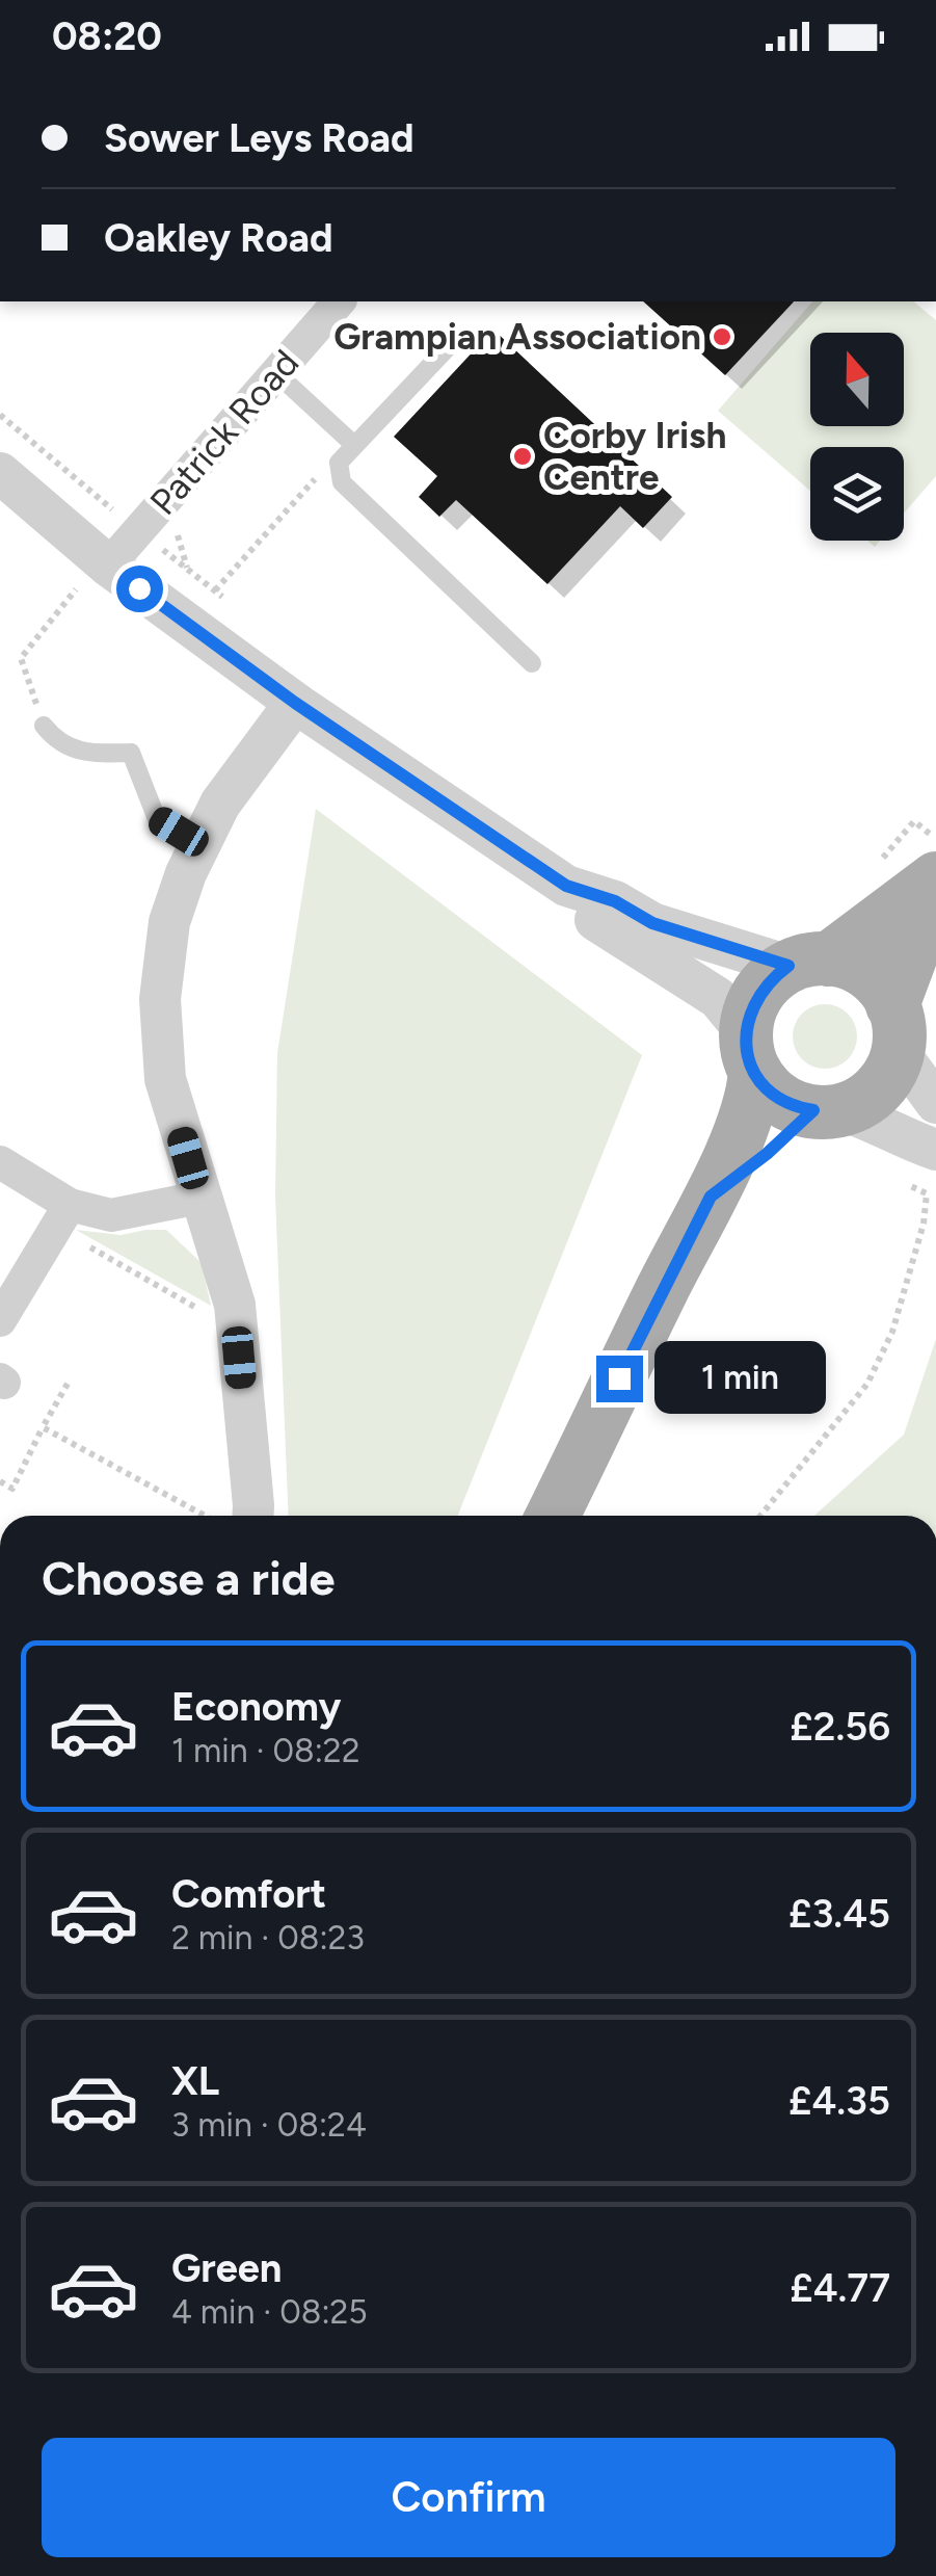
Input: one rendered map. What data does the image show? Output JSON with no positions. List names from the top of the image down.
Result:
{
  "streets": {
    "street": ["Patrick Road"]
  },
  "places": ["Grampian Association", "Corby Irish Centre"],
  "north": "top",
  "page": {
    "status": "08:20",
    "banner": ["Sower Leys Road", "Oakley Road"],
    "bubble": "1 min",
    "heading": "Choose a ride",
    "list": [
      {
        "name": "Economy",
        "note": "1 min · 08:22",
        "value": "£2.56"
      },
      {
        "name": "Comfort",
        "note": "2 min · 08:23",
        "value": "£3.45"
      },
      {
        "name": "XL",
        "note": "3 min · 08:24",
        "value": "£4.35"
      },
      {
        "name": "Green",
        "note": "4 min · 08:25",
        "value": "£4.77"
      }
    ],
    "buttons": "Confirm"
  }
}
